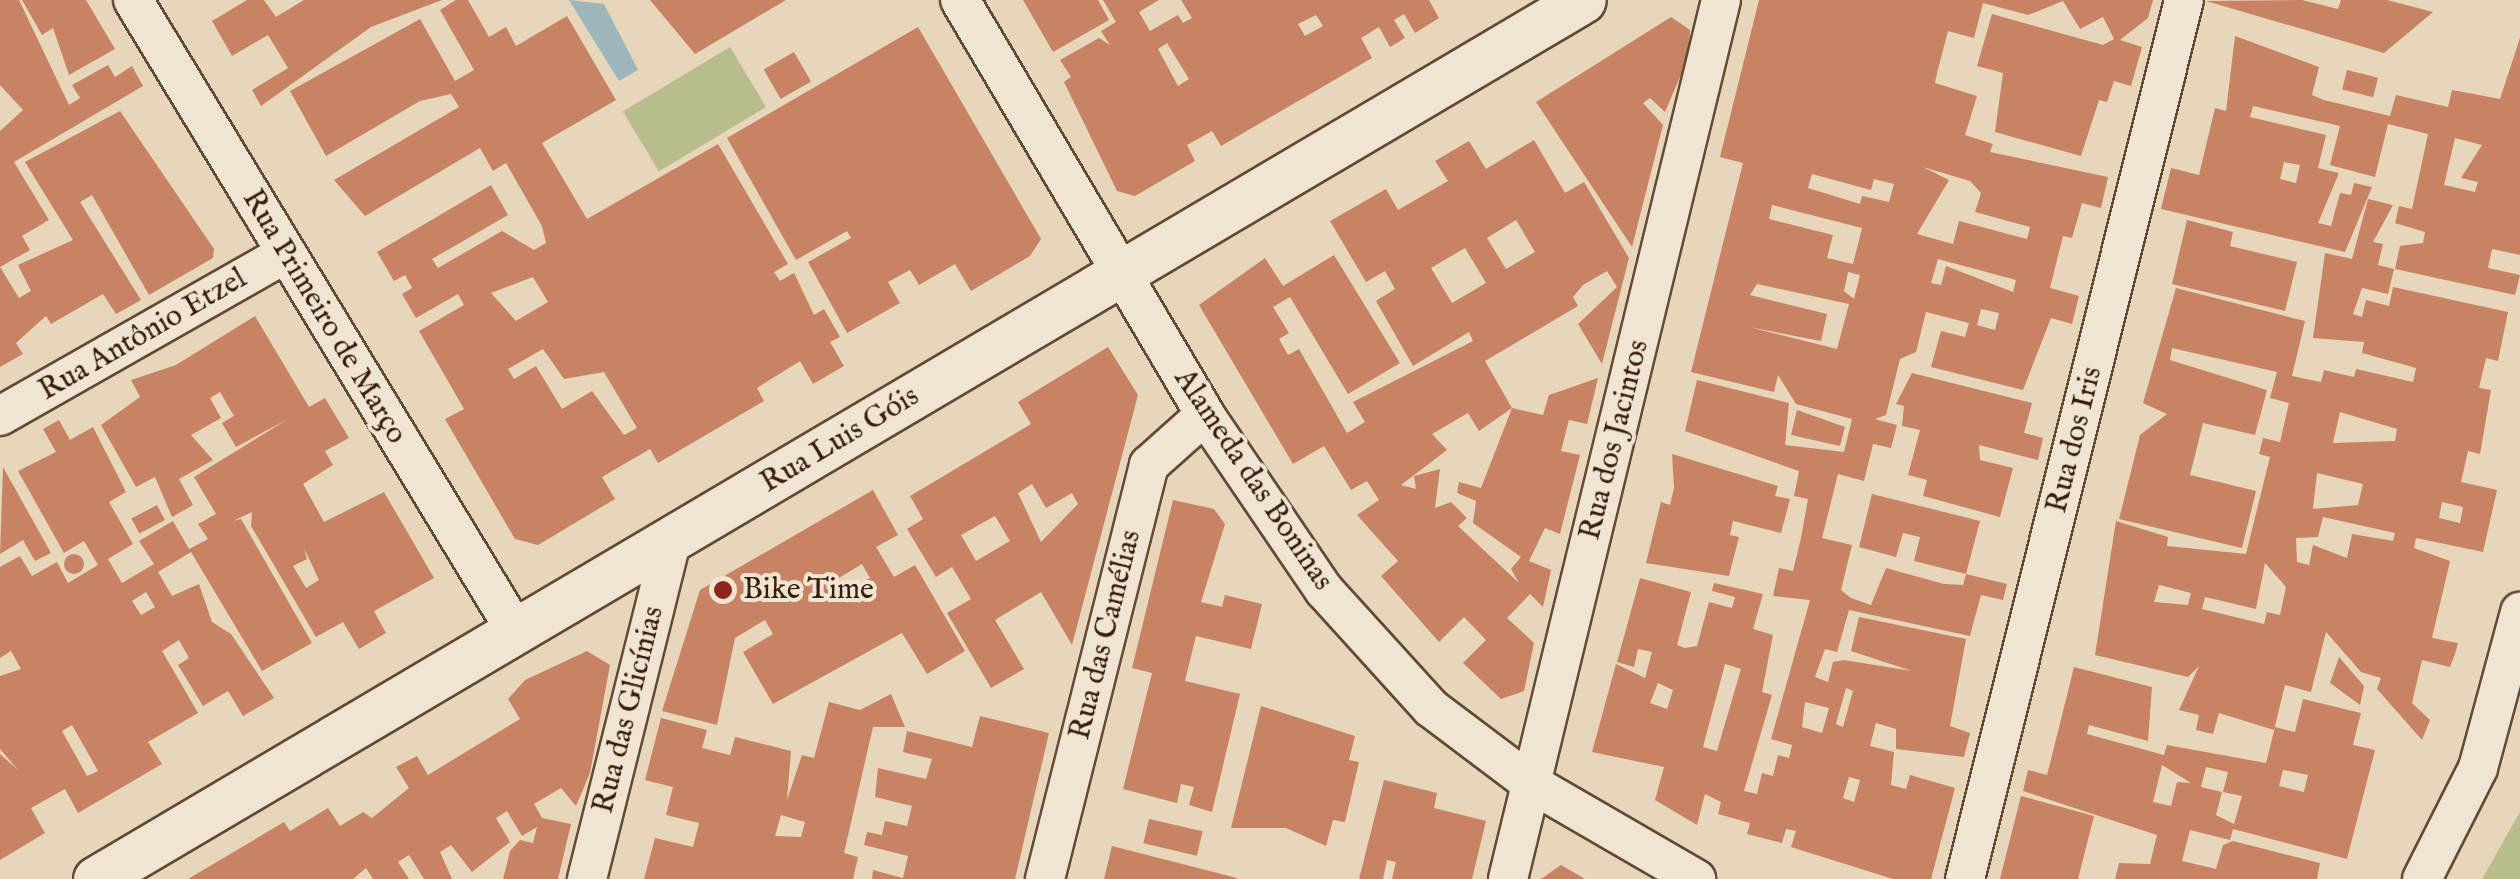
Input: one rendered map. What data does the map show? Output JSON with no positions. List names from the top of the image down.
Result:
{
  "streets": {
    "street": [
      "Rua Primeiro de Março",
      "Rua Antônio Etzel",
      "Rua Luis Góis",
      "Rua dos Jacintos",
      "Rua dos Iris",
      "Alameda das Boninas",
      "Rua das Camélias",
      "Rua das Glicínias"
    ]
  },
  "crossings": [
    ["Rua Primeiro de Março", "Rua Antônio Etzel"],
    ["Rua Primeiro de Março", "Rua Luis Góis"],
    ["Rua Luis Góis", "Alameda das Boninas"],
    ["Rua Luis Góis", "Rua das Glicínias"],
    ["Rua dos Jacintos", "Alameda das Boninas"],
    ["Alameda das Boninas", "Rua das Camélias"]
  ],
  "places": ["Bike Time"]
}
